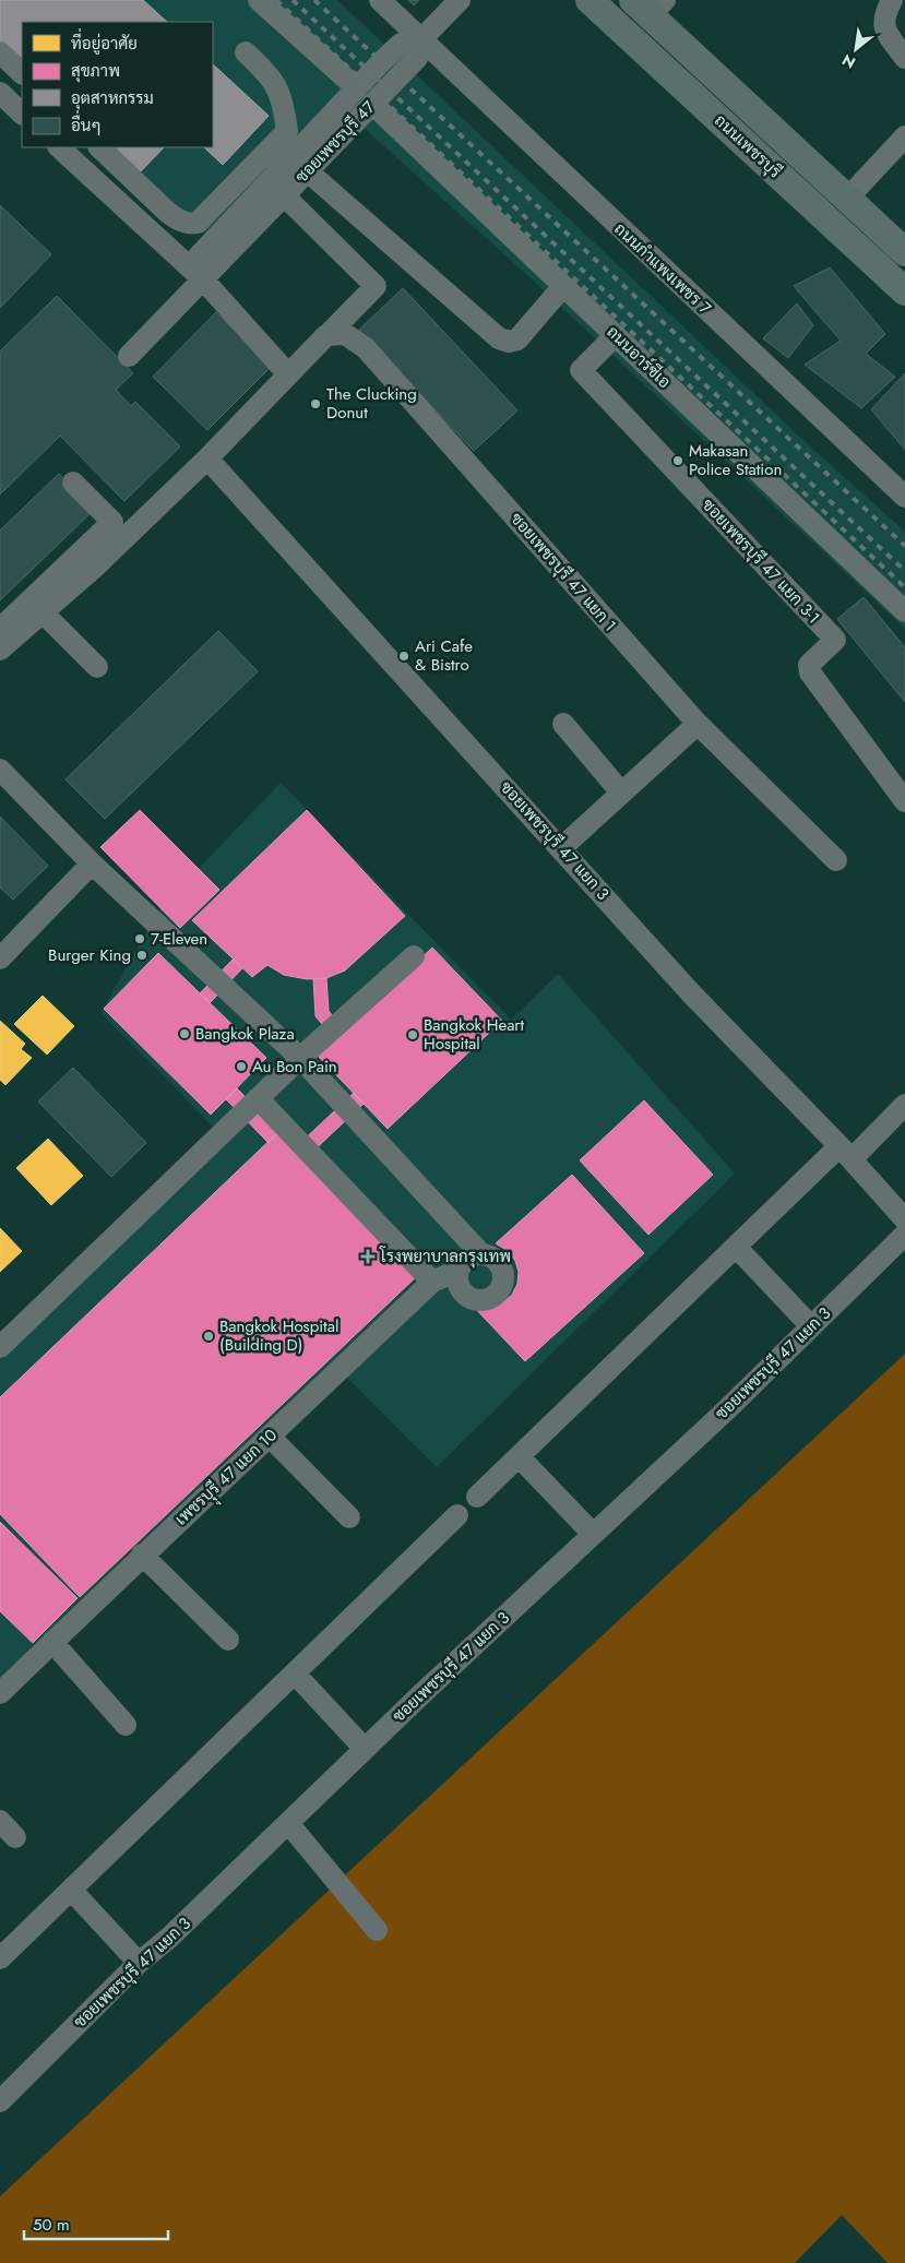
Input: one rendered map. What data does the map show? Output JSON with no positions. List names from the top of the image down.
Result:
{
  "streets": {
    "main road": ["ถนนเพชรบุรี"],
    "street": [
      "ซอยเพชรบุรี 47",
      "ถนนกำแพงเพชร 7",
      "ถนนอาร์ซีเอ",
      "ซอยเพชรบุรี 47 แยก 3-1",
      "ซอยเพชรบุรี 47 แยก 1",
      "ซอยเพชรบุรี 47 แยก 3",
      "เพชรบุุรี 47 แยก 10"
    ]
  },
  "crossings": [
    ["ถนนอาร์ซีเอ", "ซอยเพชรบุรี 47 แยก 3-1"]
  ],
  "places": {
    "other": [
      "The Clucking Donut",
      "Makasan Police Station",
      "Ari Cafe & Bistro",
      "7-Eleven",
      "Burger King",
      "Bangkok Plaza",
      "Bangkok Heart Hospital",
      "Au Bon Pain",
      "Bangkok Hospital (Building D)"
    ],
    "health": ["โรงพยาบาลกรุงเทพ"]
  },
  "legend": [
    "ที่อยู่อาศัย",
    "สุขภาพ",
    "อุตสาหกรรม",
    "อื่นๆ"
  ],
  "scale_bar": "50 m",
  "north": "bottom left"
}
